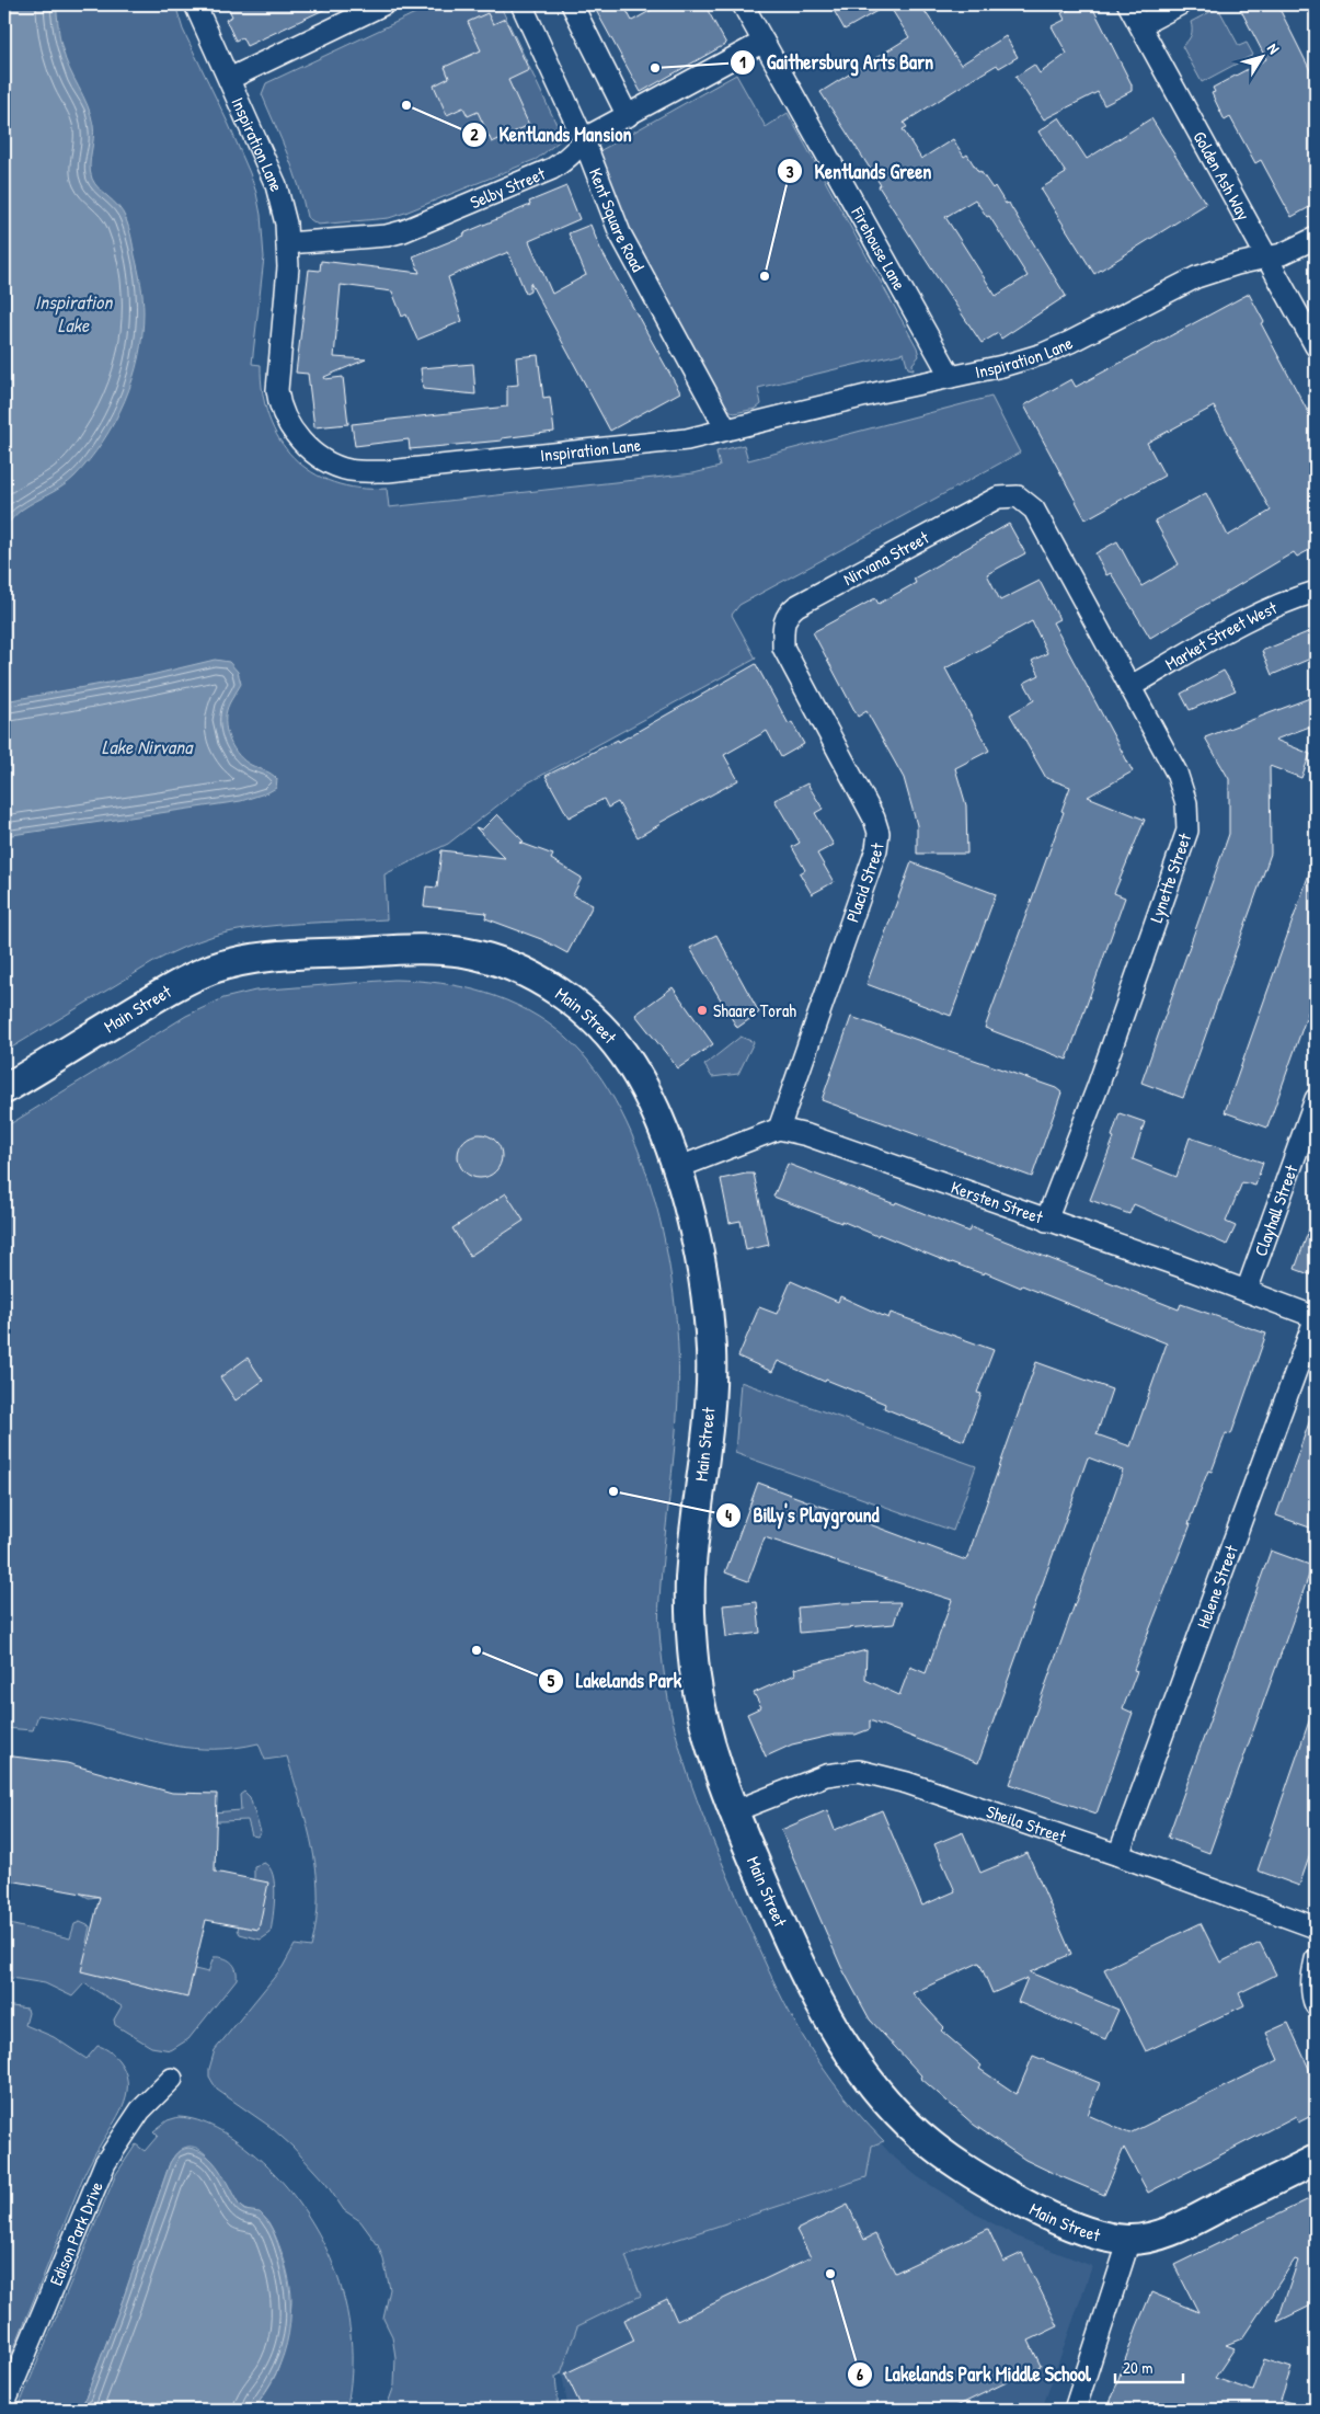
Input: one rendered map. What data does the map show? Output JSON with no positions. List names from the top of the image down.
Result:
{
  "streets": {
    "street": [
      "Inspiration Lane",
      "Golden Ash Way",
      "Selby Street",
      "Kent Square Road",
      "Firehouse Lane",
      "Nirvana Street",
      "Market Street West",
      "Lynette Street",
      "Placid Street",
      "Main Street",
      "Kersten Street",
      "Clayhall Street",
      "Helene Street",
      "Sheila Street",
      "Edison Park Drive"
    ]
  },
  "crossings": [
    ["Inspiration Lane", "Golden Ash Way"],
    ["Inspiration Lane", "Selby Street"],
    ["Inspiration Lane", "Kent Square Road"],
    ["Inspiration Lane", "Firehouse Lane"],
    ["Selby Street", "Kent Square Road"],
    ["Selby Street", "Firehouse Lane"],
    ["Nirvana Street", "Lynette Street"],
    ["Nirvana Street", "Placid Street"],
    ["Market Street West", "Lynette Street"],
    ["Lynette Street", "Kersten Street"],
    ["Placid Street", "Kersten Street"],
    ["Main Street", "Sheila Street"],
    ["Kersten Street", "Clayhall Street"],
    ["Kersten Street", "Helene Street"],
    ["Helene Street", "Sheila Street"]
  ],
  "water": ["Inspiration Lake", "Lake Nirvana"],
  "places": [
    "Gaithersburg Arts Barn",
    "Kentlands Mansion",
    "Kentlands Green",
    "Shaare Torah",
    "Billy's Playground",
    "Lakelands Park",
    "Lakelands Park Middle School"
  ],
  "scale_bar": "20 m",
  "north": "top right"
}
